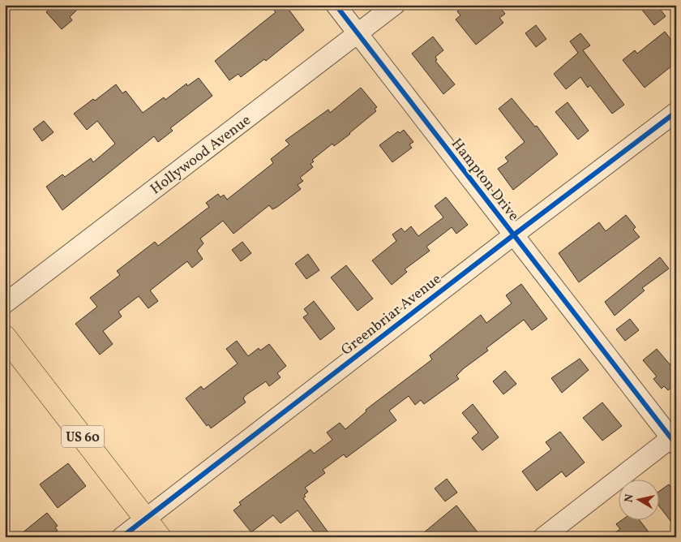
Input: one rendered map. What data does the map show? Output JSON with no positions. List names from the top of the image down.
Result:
{
  "streets": {
    "main road": ["US 60"],
    "street": ["Hollywood Avenue", "Hampton Drive", "Greenbriar Avenue"]
  },
  "crossings": [
    ["Hollywood Avenue", "Hampton Drive"],
    ["Hampton Drive", "Greenbriar Avenue"],
    ["Greenbriar Avenue", "US 60"]
  ],
  "north": "left"
}
